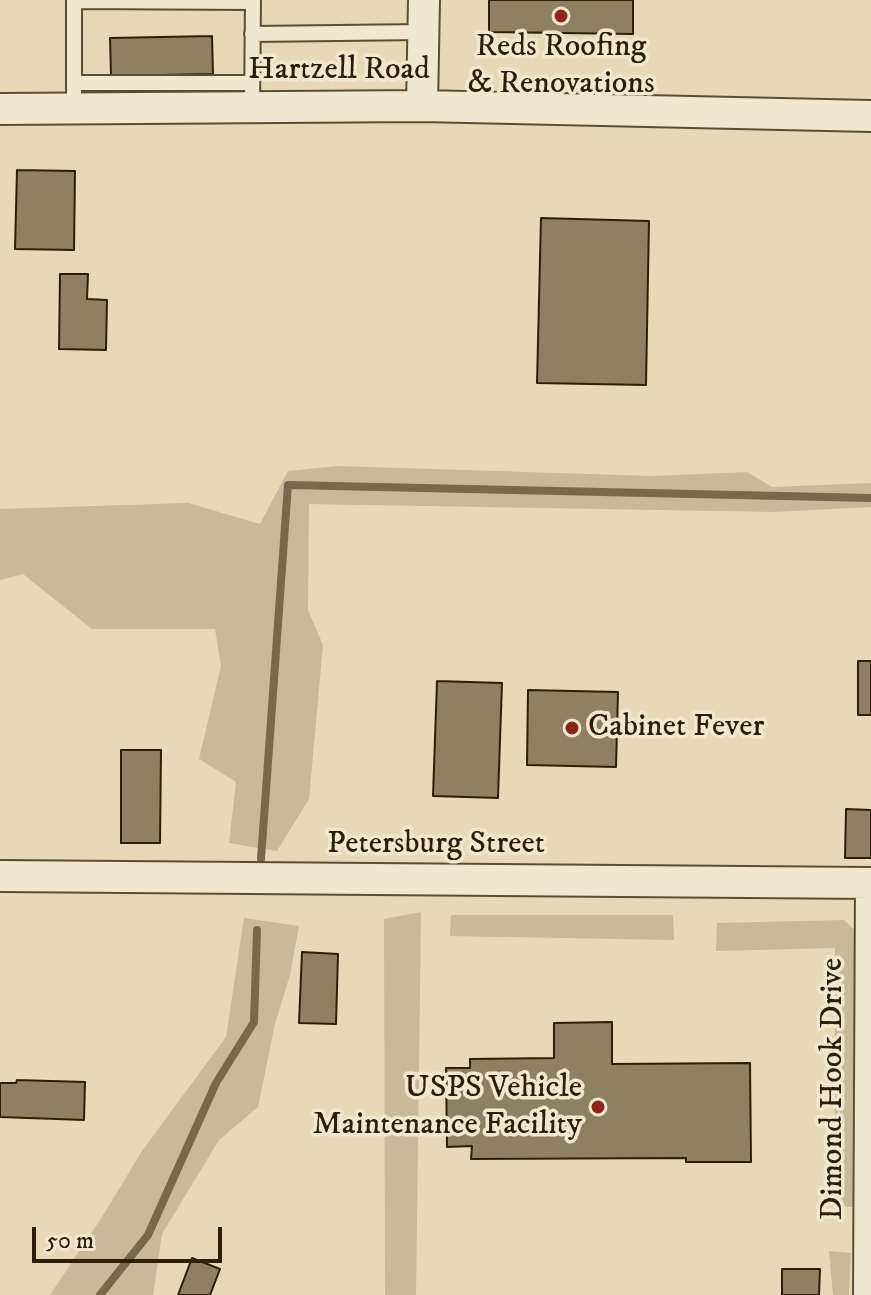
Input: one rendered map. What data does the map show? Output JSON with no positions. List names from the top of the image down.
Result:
{
  "streets": {
    "street": ["Hartzell Road", "Petersburg Street", "Dimond Hook Drive"]
  },
  "crossings": [
    ["Petersburg Street", "Dimond Hook Drive"]
  ],
  "places": ["Reds Roofing & Renovations", "Cabinet Fever", "USPS Vehicle Maintenance Facility"],
  "scale_bar": "50 m"
}
